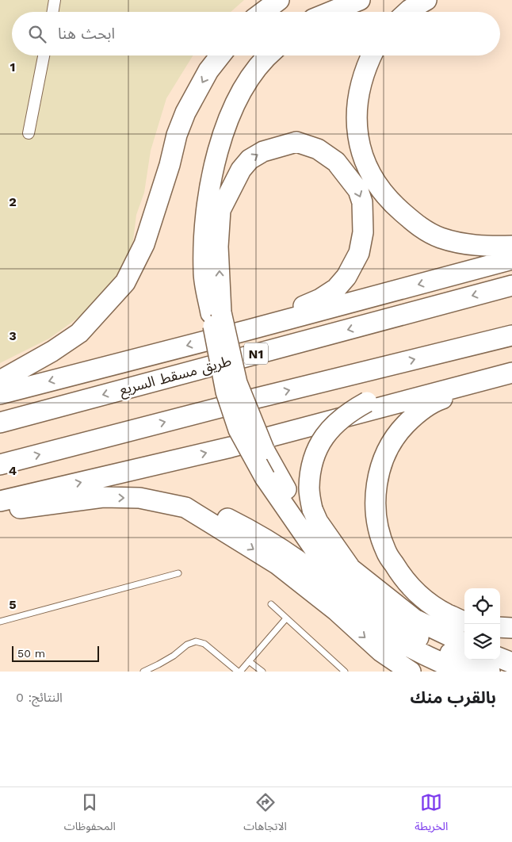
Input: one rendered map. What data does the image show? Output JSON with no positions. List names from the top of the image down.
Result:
{
  "streets": {
    "highway": ["N1", "طريق مسقط السريع"]
  },
  "scale_bar": "50 m",
  "page": {
    "search": "ابحث هنا",
    "scale": "50 m",
    "heading": ["بالقرب منك", "النتائج: 0"],
    "nav": ["الخريطة", "الاتجاهات", "المحفوظات"]
  },
  "grid": {
    "rows": [
      "1",
      "2",
      "3",
      "4",
      "5"
    ]
  }
}
